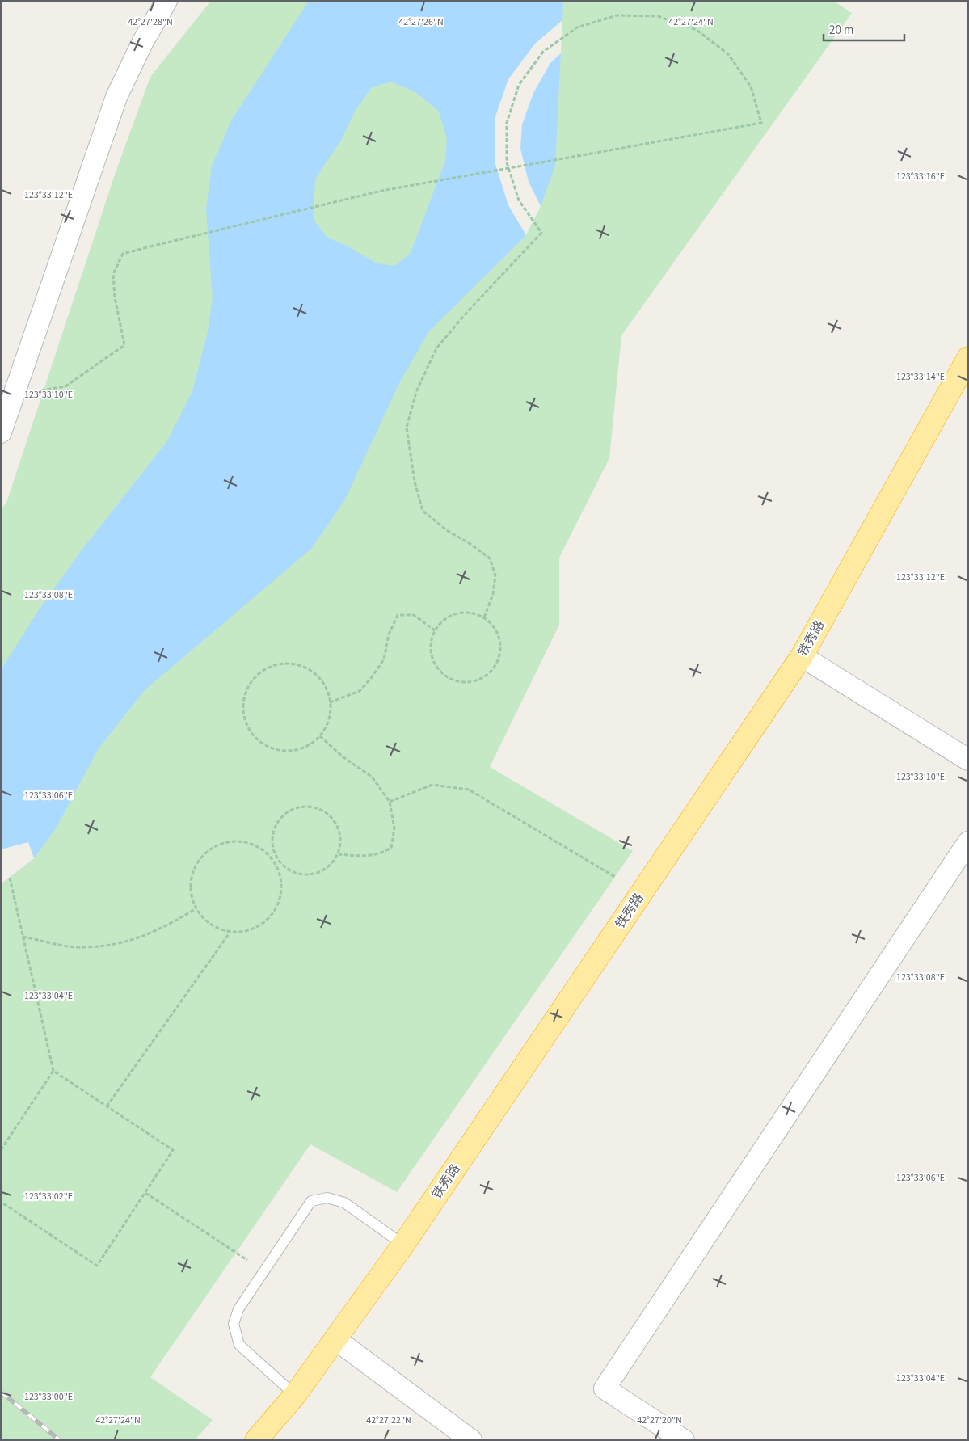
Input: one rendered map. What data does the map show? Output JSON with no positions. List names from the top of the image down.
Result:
{
  "streets": {
    "highway": ["铁秀路"]
  },
  "scale_bar": "20 m",
  "coordinates": [
    "42°27'28\"N",
    "42°27'26\"N",
    "42°27'24\"N",
    "123°33'16\"E",
    "123°33'12\"E",
    "123°33'14\"E",
    "123°33'10\"E",
    "123°33'08\"E",
    "123°33'06\"E",
    "123°33'04\"E",
    "123°33'02\"E",
    "123°33'00\"E",
    "42°27'22\"N",
    "42°27'20\"N"
  ]
}
